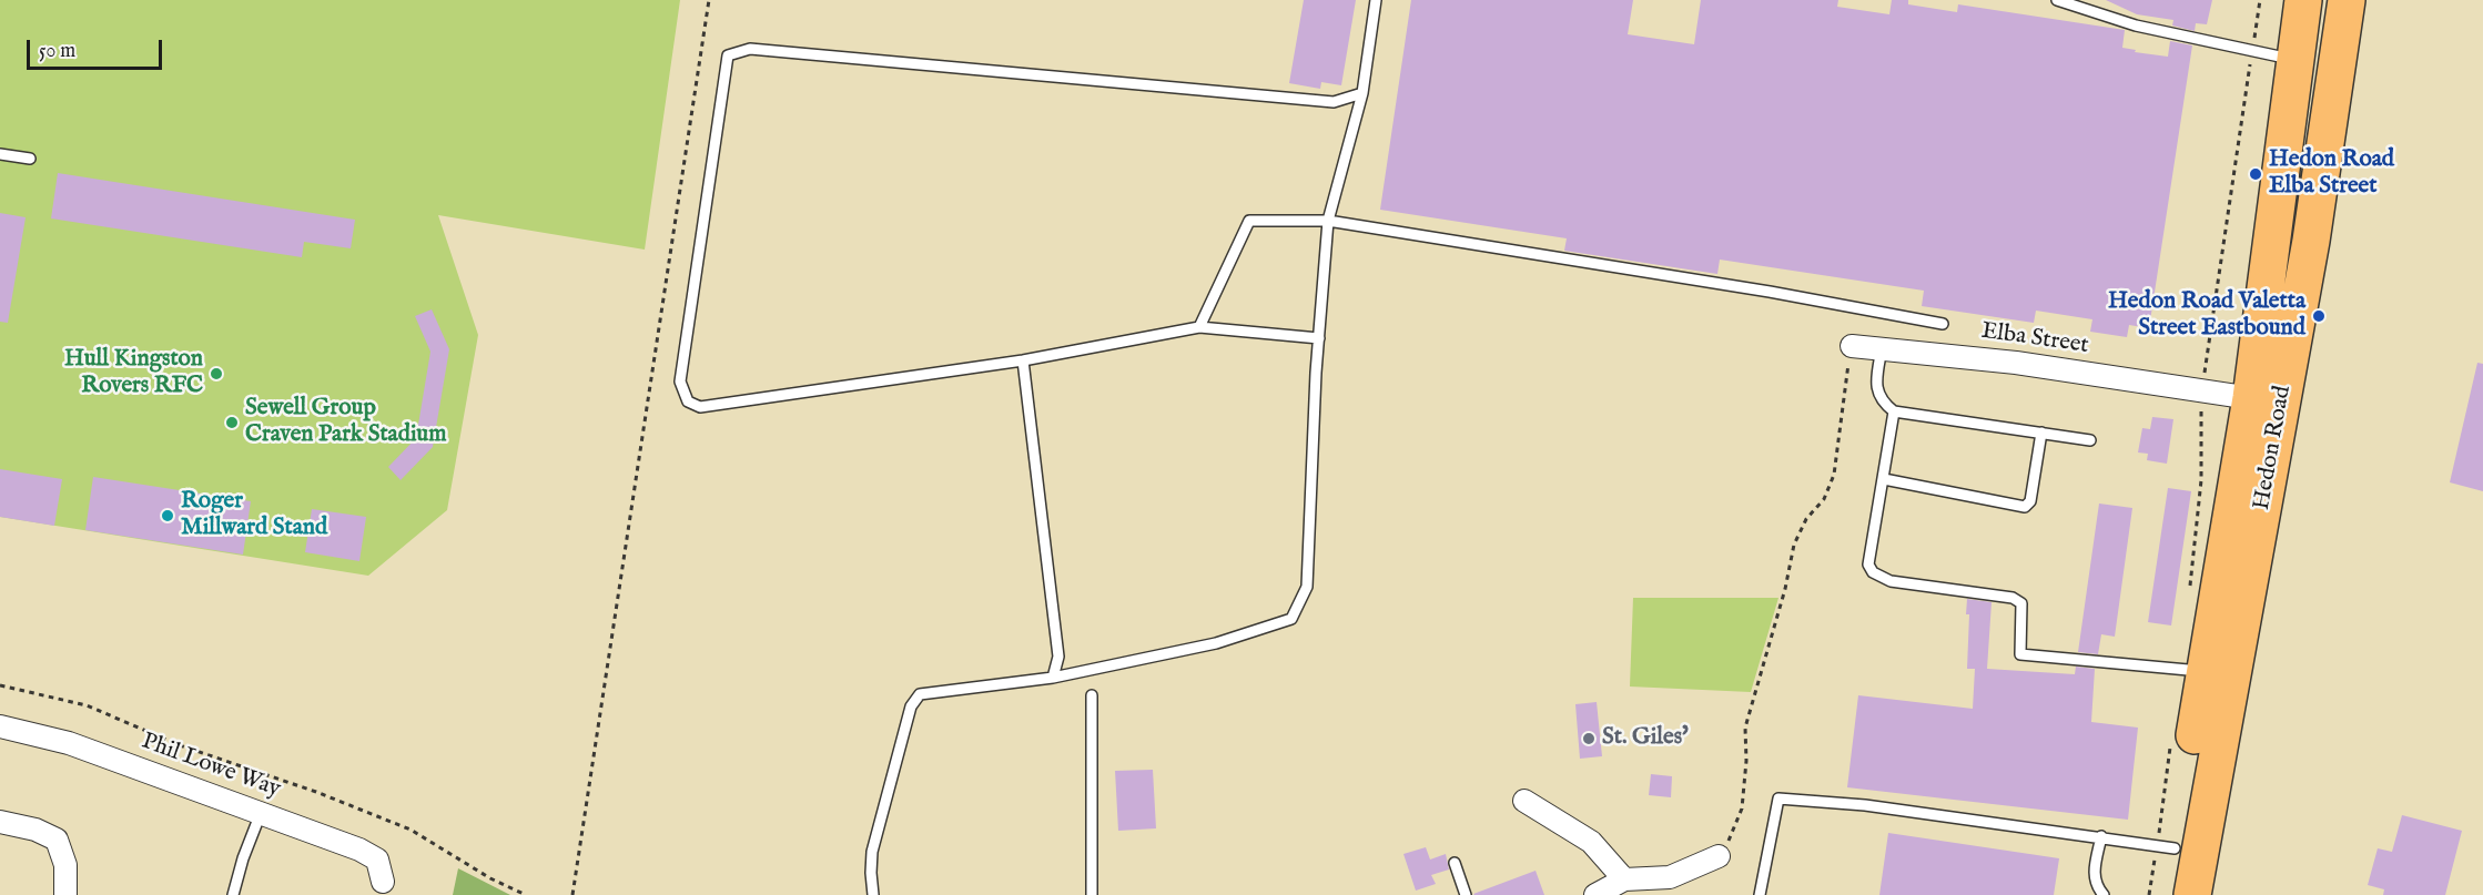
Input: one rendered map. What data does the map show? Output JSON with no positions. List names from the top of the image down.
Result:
{
  "streets": {
    "highway": ["Hedon Road"],
    "street": ["Elba Street", "Phil Lowe Way"]
  },
  "crossings": [
    ["Elba Street", "Hedon Road"]
  ],
  "places": [
    "Hedon Road Elba Street",
    "Hedon Road Valetta Street Eastbound",
    "Hull Kingston Rovers RFC",
    "Sewell Group Craven Park Stadium",
    "Roger Millward Stand",
    "St. Giles'"
  ],
  "scale_bar": "50 m"
}
